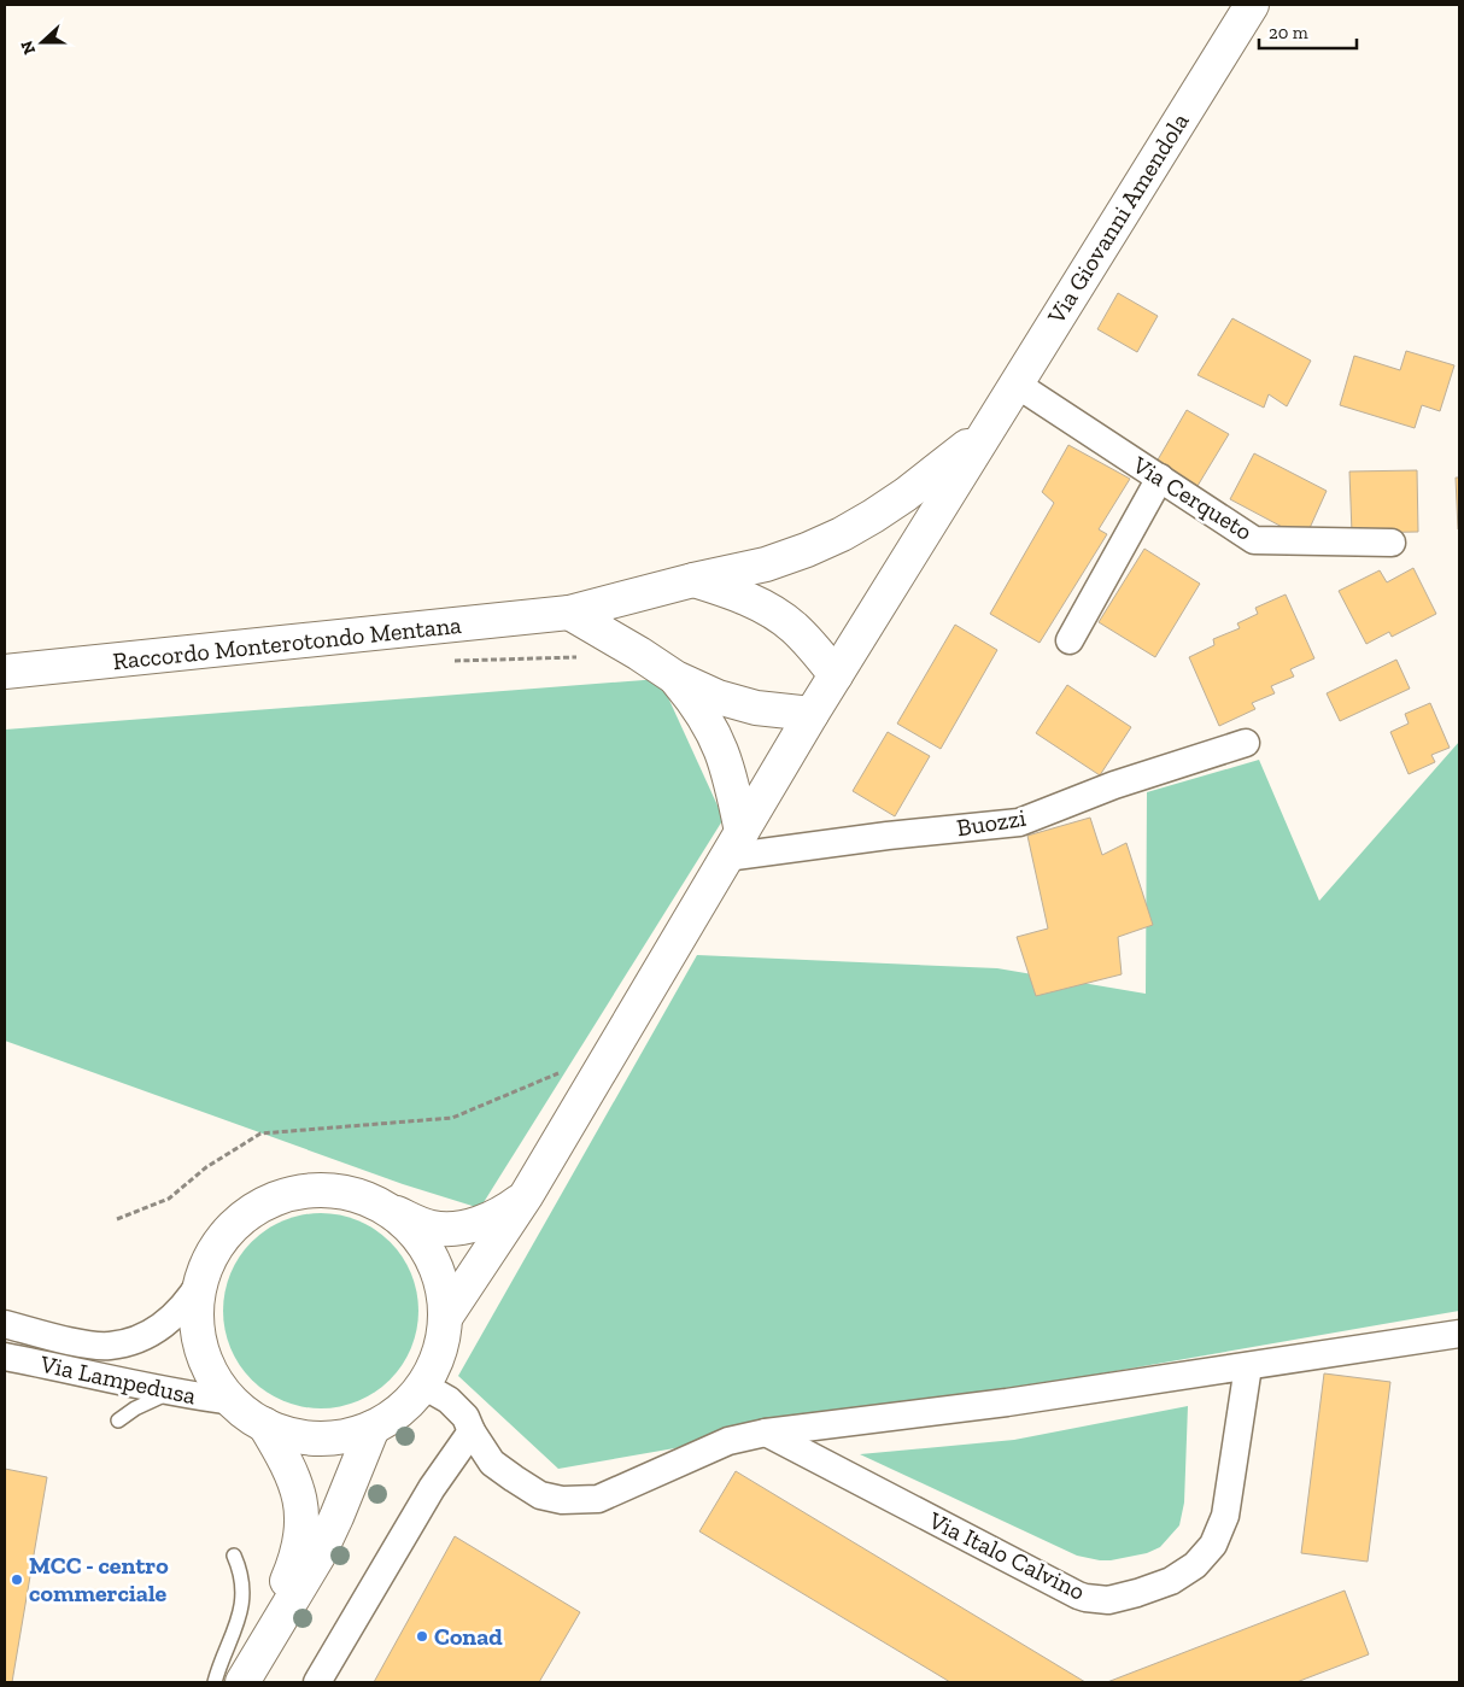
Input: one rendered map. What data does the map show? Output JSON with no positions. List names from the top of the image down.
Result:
{
  "streets": {
    "main road": ["Via Giovanni Amendola", "Raccordo Monterotondo Mentana"],
    "street": [
      "Via Cerqueto",
      "Buozzi",
      "Via Lampedusa",
      "Via Italo Calvino"
    ]
  },
  "crossings": [
    ["Via Giovanni Amendola", "Via Cerqueto"],
    ["Via Giovanni Amendola", "Raccordo Monterotondo Mentana"],
    ["Via Giovanni Amendola", "Buozzi"]
  ],
  "places": ["MCC - centro commerciale", "Conad"],
  "scale_bar": "20 m",
  "north": "left"
}
